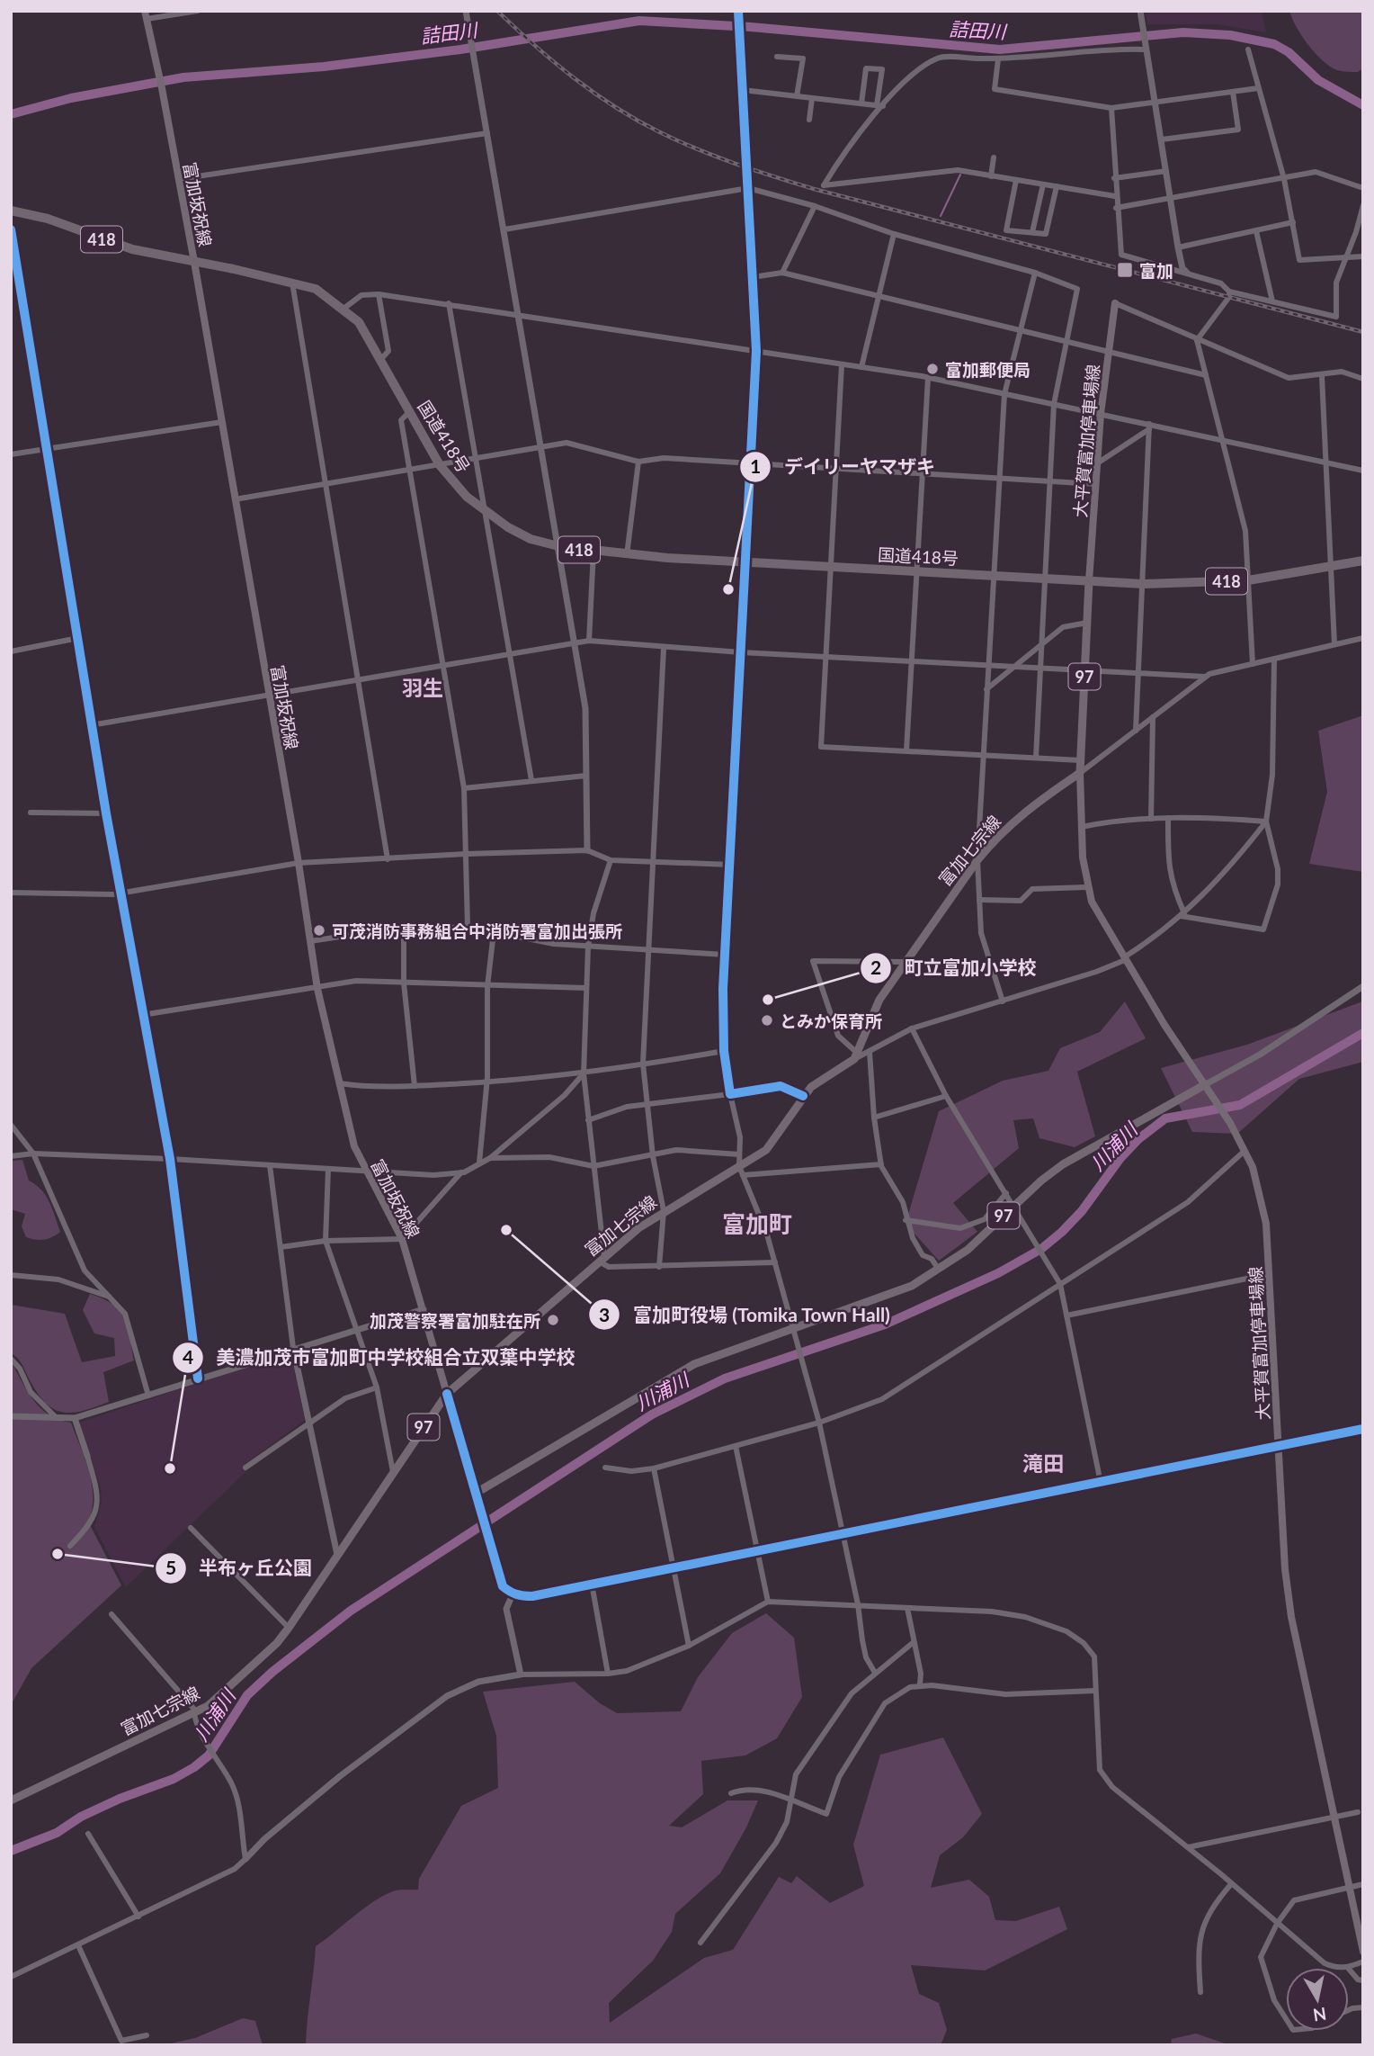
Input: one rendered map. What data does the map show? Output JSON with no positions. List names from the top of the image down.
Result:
{
  "streets": {
    "highway": ["418", "国道418号"],
    "main road": [
      "富加坂祝線",
      "大平賀富加停車場線",
      "97",
      "富加七宗線"
    ]
  },
  "crossings": [
    ["富加坂祝線", "国道418号"],
    ["富加坂祝線", "富加七宗線"],
    ["418", "国道418号"],
    ["418", "大平賀富加停車場線"],
    ["418", "97"],
    ["国道418号", "大平賀富加停車場線"],
    ["国道418号", "97"],
    ["大平賀富加停車場線", "97"],
    ["大平賀富加停車場線", "富加七宗線"],
    ["97", "富加七宗線"]
  ],
  "districts": ["羽生", "富加町", "滝田"],
  "water": ["詰田川", "川浦川"],
  "places": {
    "transit": ["富加"],
    "other": [
      "富加郵便局",
      "デイリーヤマザキ",
      "可茂消防事務組合中消防署富加出張所",
      "町立富加小学校",
      "とみか保育所",
      "富加町役場 (Tomika Town Hall)",
      "加茂警察署富加駐在所",
      "美濃加茂市富加町中学校組合立双葉中学校",
      "半布ヶ丘公園"
    ]
  },
  "north": "bottom"
}
